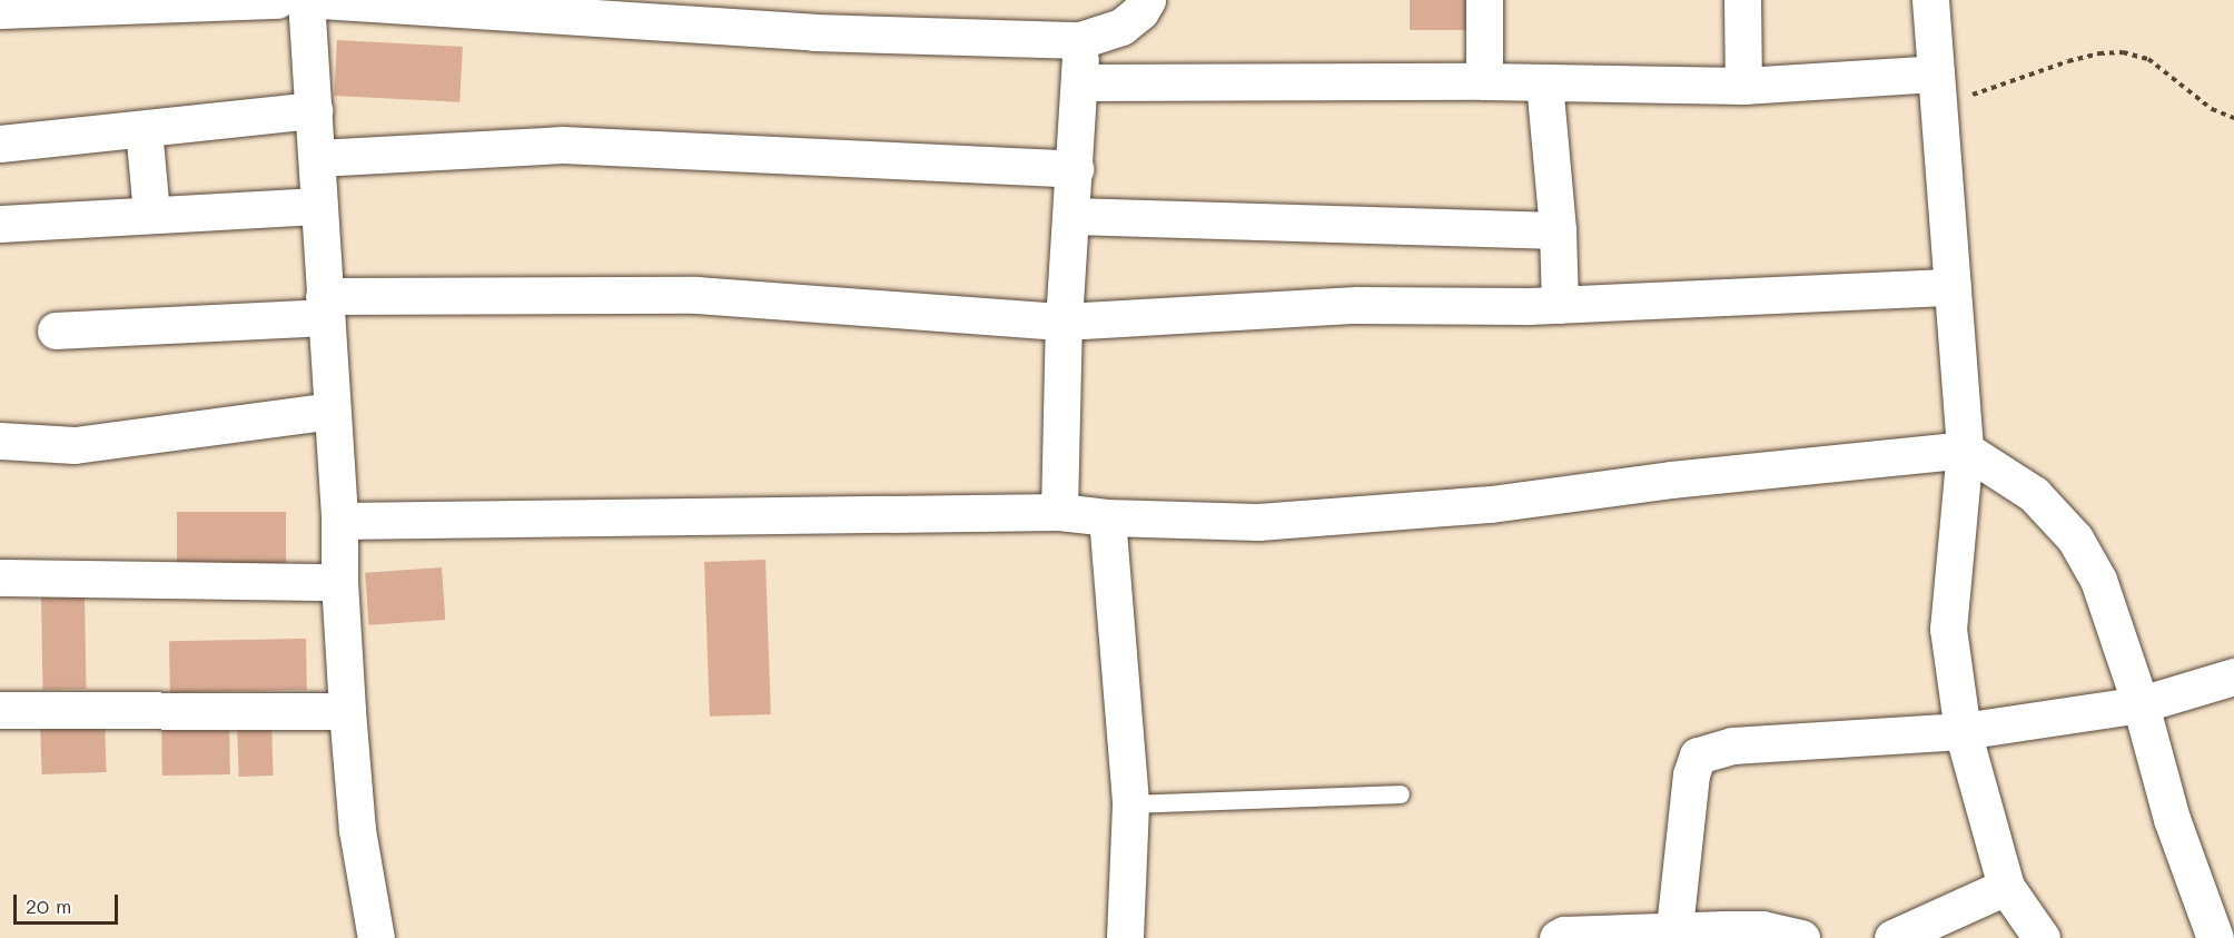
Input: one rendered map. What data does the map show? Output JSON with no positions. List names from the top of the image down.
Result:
{
  "scale_bar": "20 m"
}
